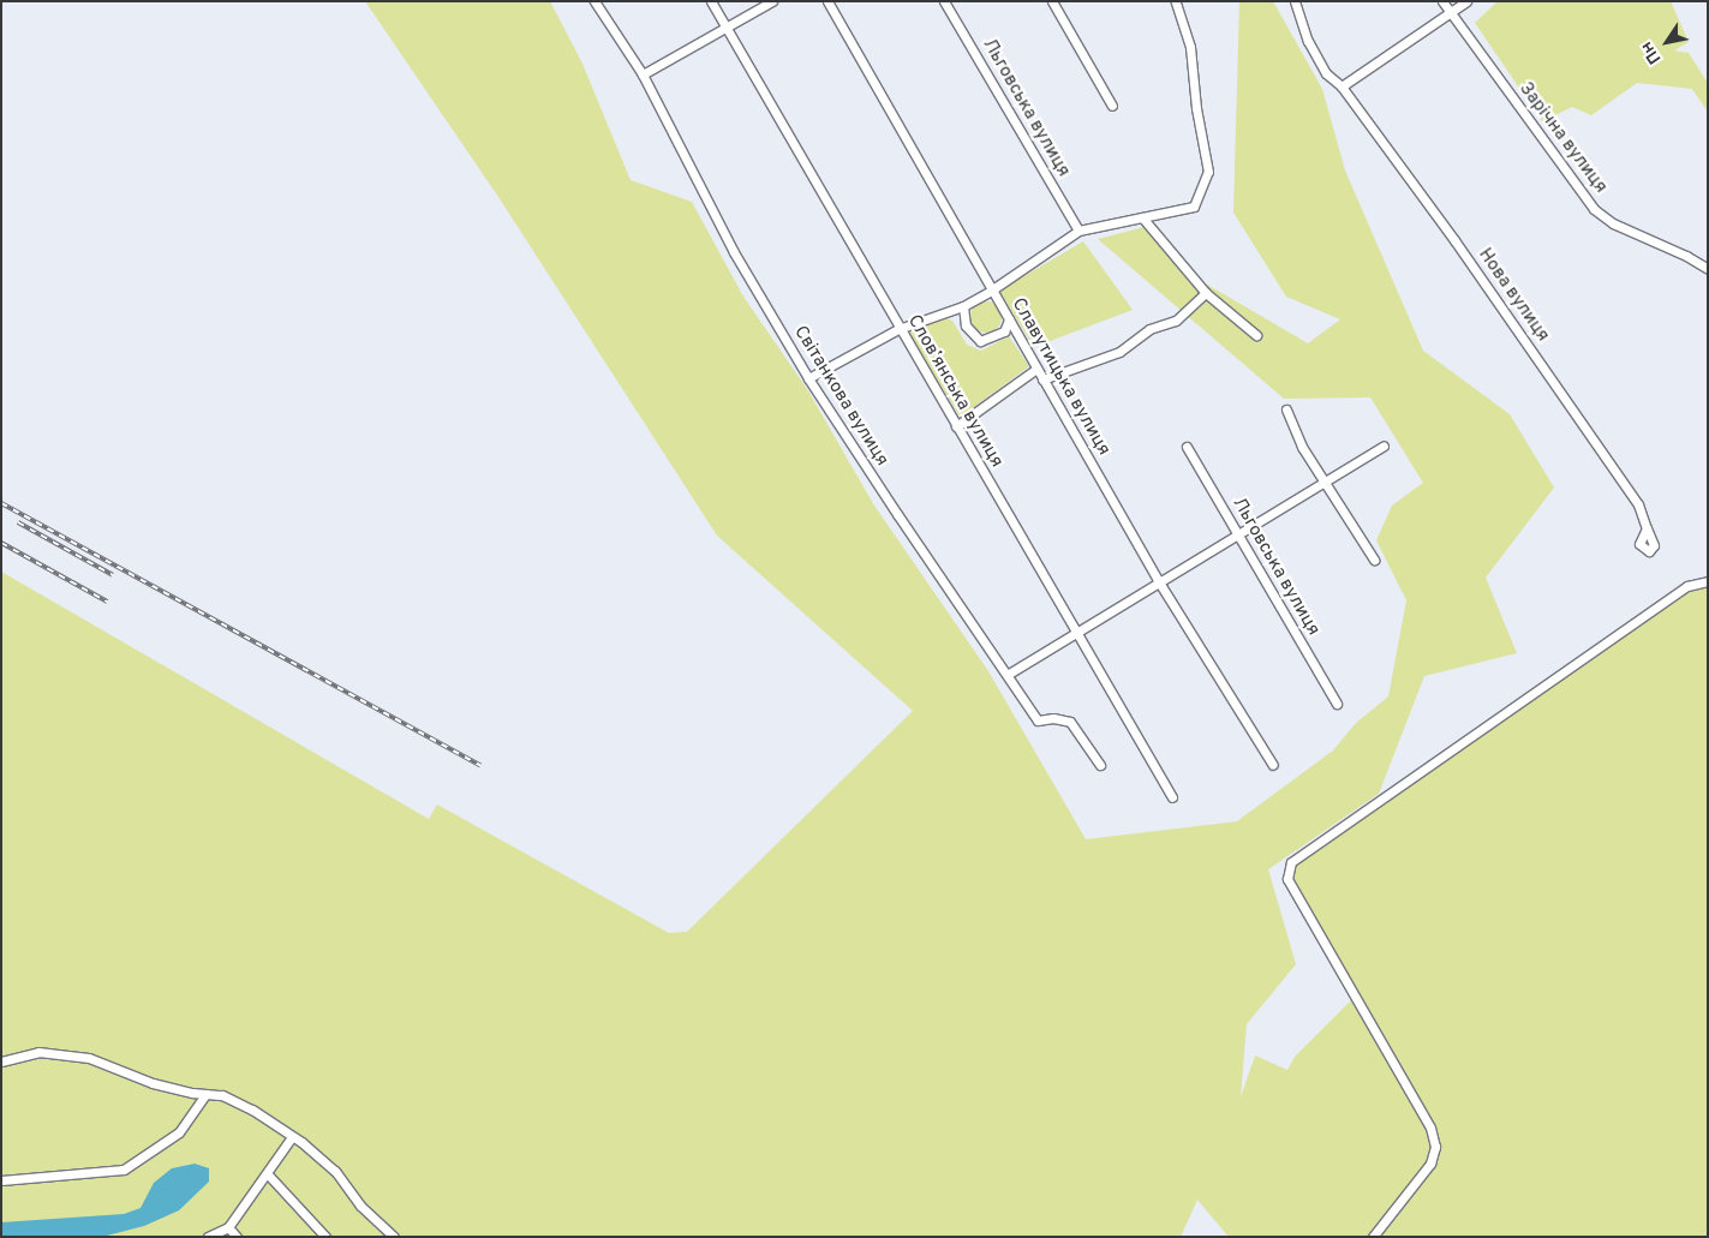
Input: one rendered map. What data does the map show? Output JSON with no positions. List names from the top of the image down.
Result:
{
  "streets": {
    "street": [
      "Льговська вулиця",
      "Зарічна вулиця",
      "Нова вулиця",
      "Славутицька вулиця",
      "Словʼянська вулиця",
      "Світанкова вулиця"
    ]
  },
  "north": "bottom left"
}
